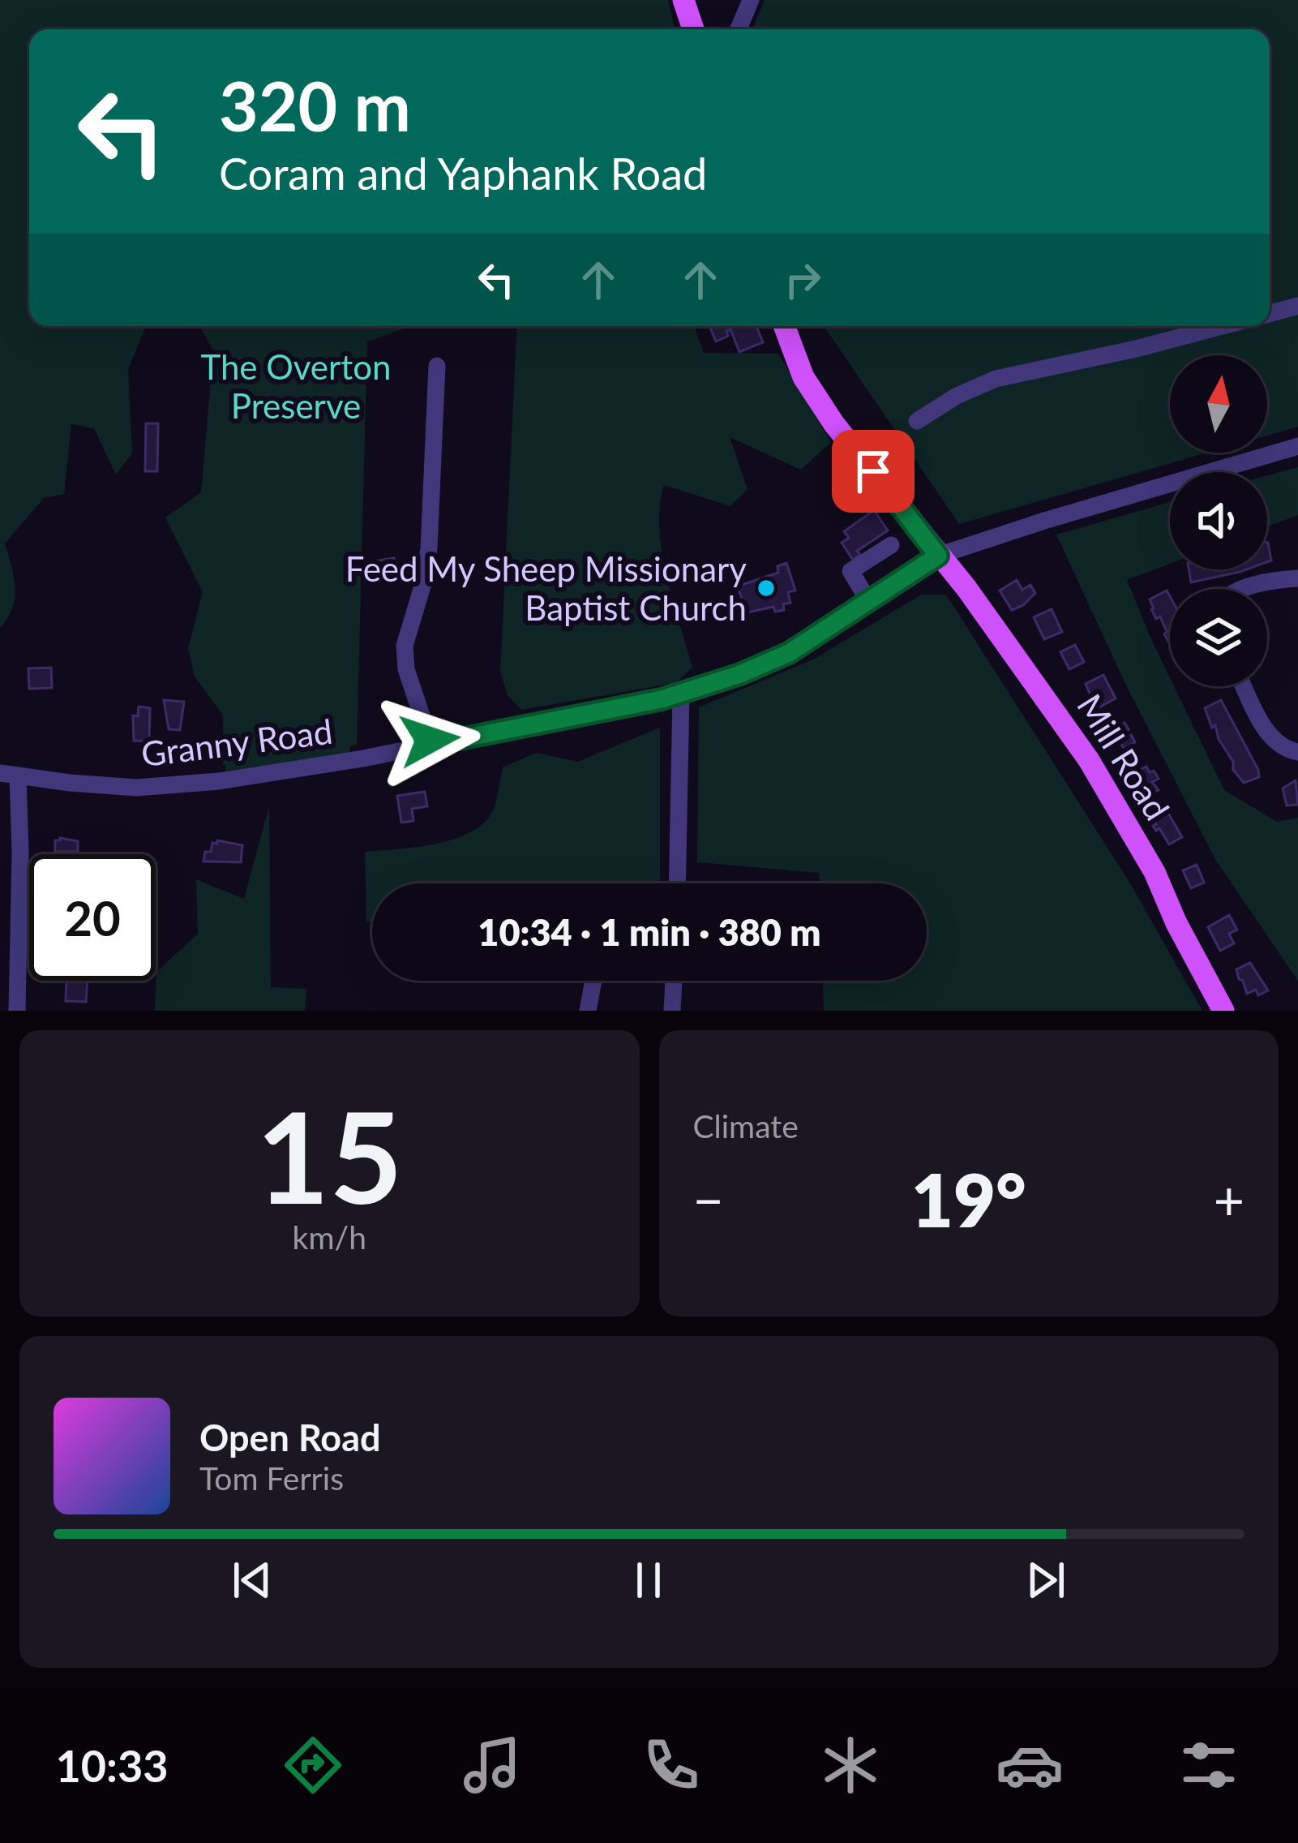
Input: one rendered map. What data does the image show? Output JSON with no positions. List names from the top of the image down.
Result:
{
  "streets": {
    "main road": ["Mill Road"],
    "street": ["Granny Road"]
  },
  "crossings": [
    ["Granny Road", "Mill Road"]
  ],
  "parks": ["The Overton Preserve"],
  "places": ["Feed My Sheep Missionary Baptist Church"],
  "north": "top",
  "page": {
    "turn": ["320 m", "Coram and Yaphank Road"],
    "limit": "20",
    "trip": "10:34 · 1 min · 380 m",
    "tile": [
      ["15", "km/h"],
      "Climate"
    ],
    "heat": ["−", "19°", "+"],
    "song": ["Open Road", "Tom Ferris"],
    "tabs": "10:33"
  }
}
